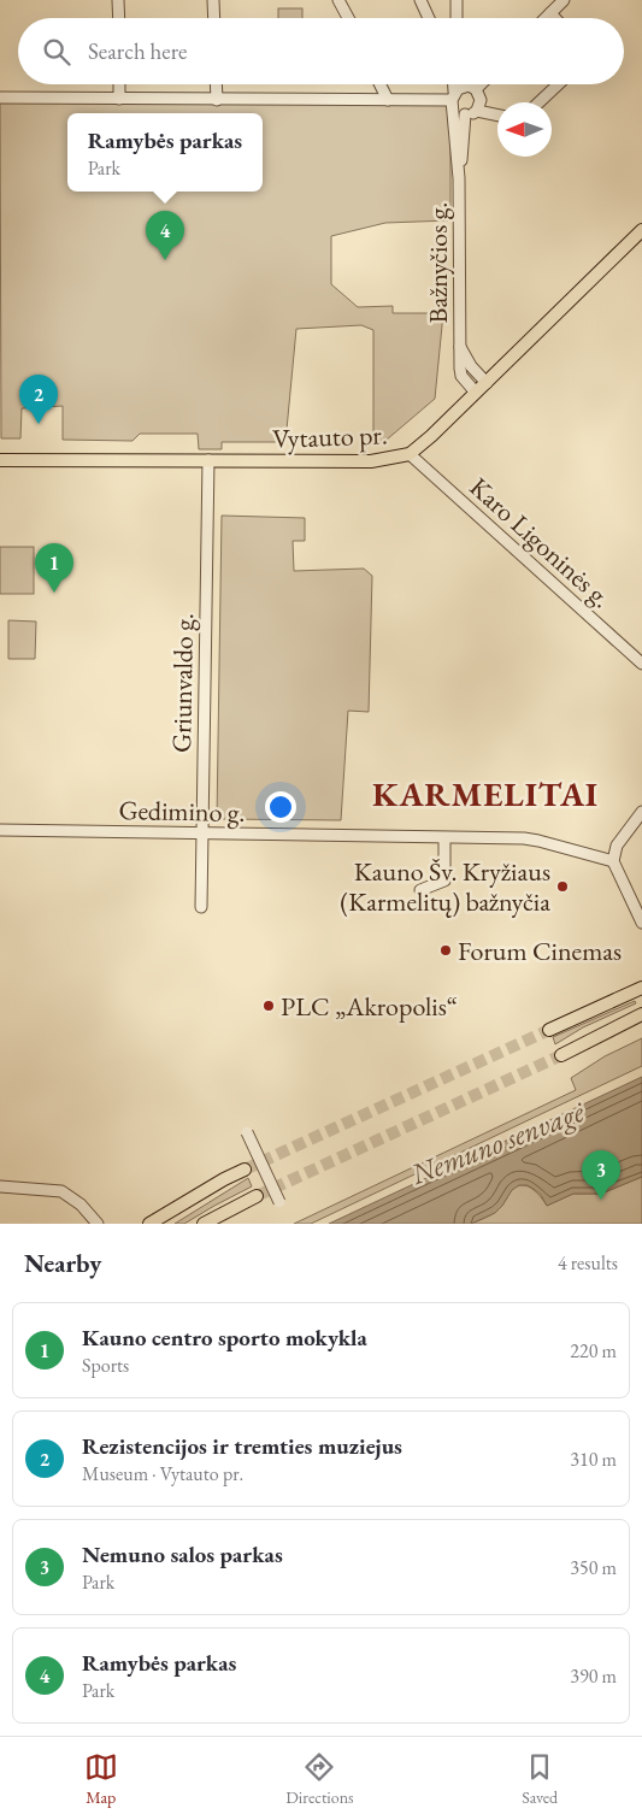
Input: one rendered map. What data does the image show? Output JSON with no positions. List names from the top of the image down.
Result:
{
  "streets": {
    "main road": ["Vytauto pr."],
    "street": [
      "Bažnyčios g.",
      "Karo Ligoninės g.",
      "Griunvaldo g.",
      "Gedimino g."
    ]
  },
  "crossings": [
    ["Bažnyčios g.", "Vytauto pr."],
    ["Vytauto pr.", "Karo Ligoninės g."],
    ["Vytauto pr.", "Griunvaldo g."],
    ["Griunvaldo g.", "Gedimino g."]
  ],
  "districts": ["KARMELITAI"],
  "water": ["Nemuno senvagė"],
  "places": ["Kauno Šv. Kryžiaus (Karmelitų) bažnyčia", "Forum Cinemas", "PLC „Akropolis“"],
  "north": "left",
  "page": {
    "search": "Search here",
    "popup": ["Ramybės parkas", "Park"],
    "pins": [
      "4",
      "2",
      "1",
      "3"
    ],
    "heading": ["Nearby", "4 results"],
    "list": [
      {
        "mark": "1",
        "name": "Kauno centro sporto mokykla",
        "note": "Sports",
        "value": "220 m"
      },
      {
        "mark": "2",
        "name": "Rezistencijos ir tremties muziejus",
        "note": "Museum · Vytauto pr.",
        "value": "310 m"
      },
      {
        "mark": "3",
        "name": "Nemuno salos parkas",
        "note": "Park",
        "value": "350 m"
      },
      {
        "mark": "4",
        "name": "Ramybės parkas",
        "note": "Park",
        "value": "390 m"
      }
    ],
    "nav": ["Map", "Directions", "Saved"]
  }
}
